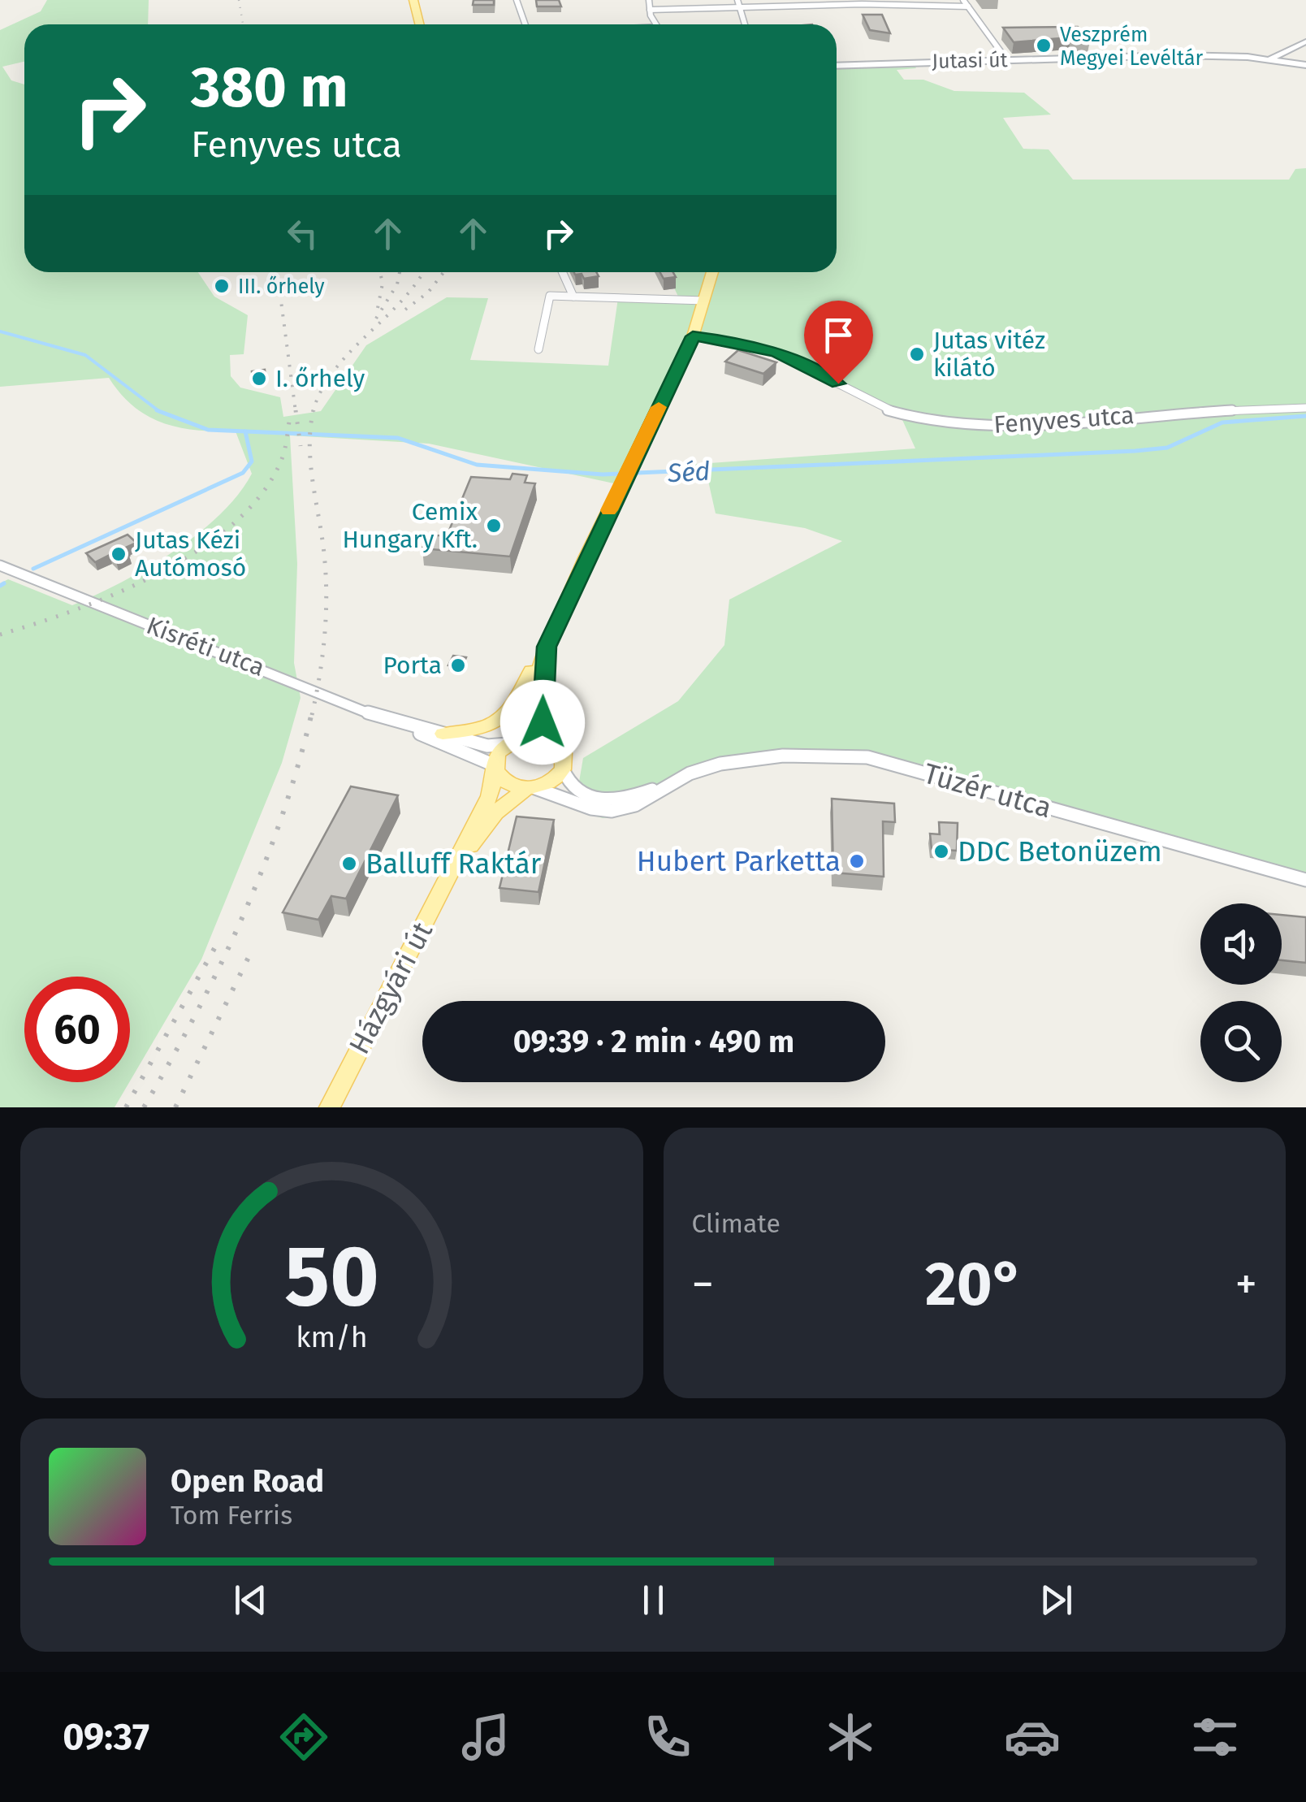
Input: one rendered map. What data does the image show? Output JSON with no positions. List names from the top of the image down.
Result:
{
  "streets": {
    "main road": ["Házgyári út"],
    "street": [
      "Jutasi út",
      "Fenyves utca",
      "Kisréti utca",
      "Tüzér utca"
    ]
  },
  "crossings": [
    ["Kisréti utca", "Tüzér utca"]
  ],
  "water": ["Séd"],
  "places": [
    "Veszprém Megyei Levéltár",
    "III. őrhely",
    "Jutas vitéz kilátó",
    "I. őrhely",
    "Cemix Hungary Kft.",
    "Jutas Kézi Autómosó",
    "Porta",
    "DDC Betonüzem",
    "Hubert Parketta",
    "Balluff Raktár"
  ],
  "page": {
    "turn": ["380 m", "Fenyves utca"],
    "limit": "60",
    "trip": "09:39 · 2 min · 490 m",
    "tile": "Climate",
    "heat": ["−", "20°", "+"],
    "song": ["Open Road", "Tom Ferris"],
    "tabs": "09:37",
    "gauge": ["50", "km/h"]
  }
}
